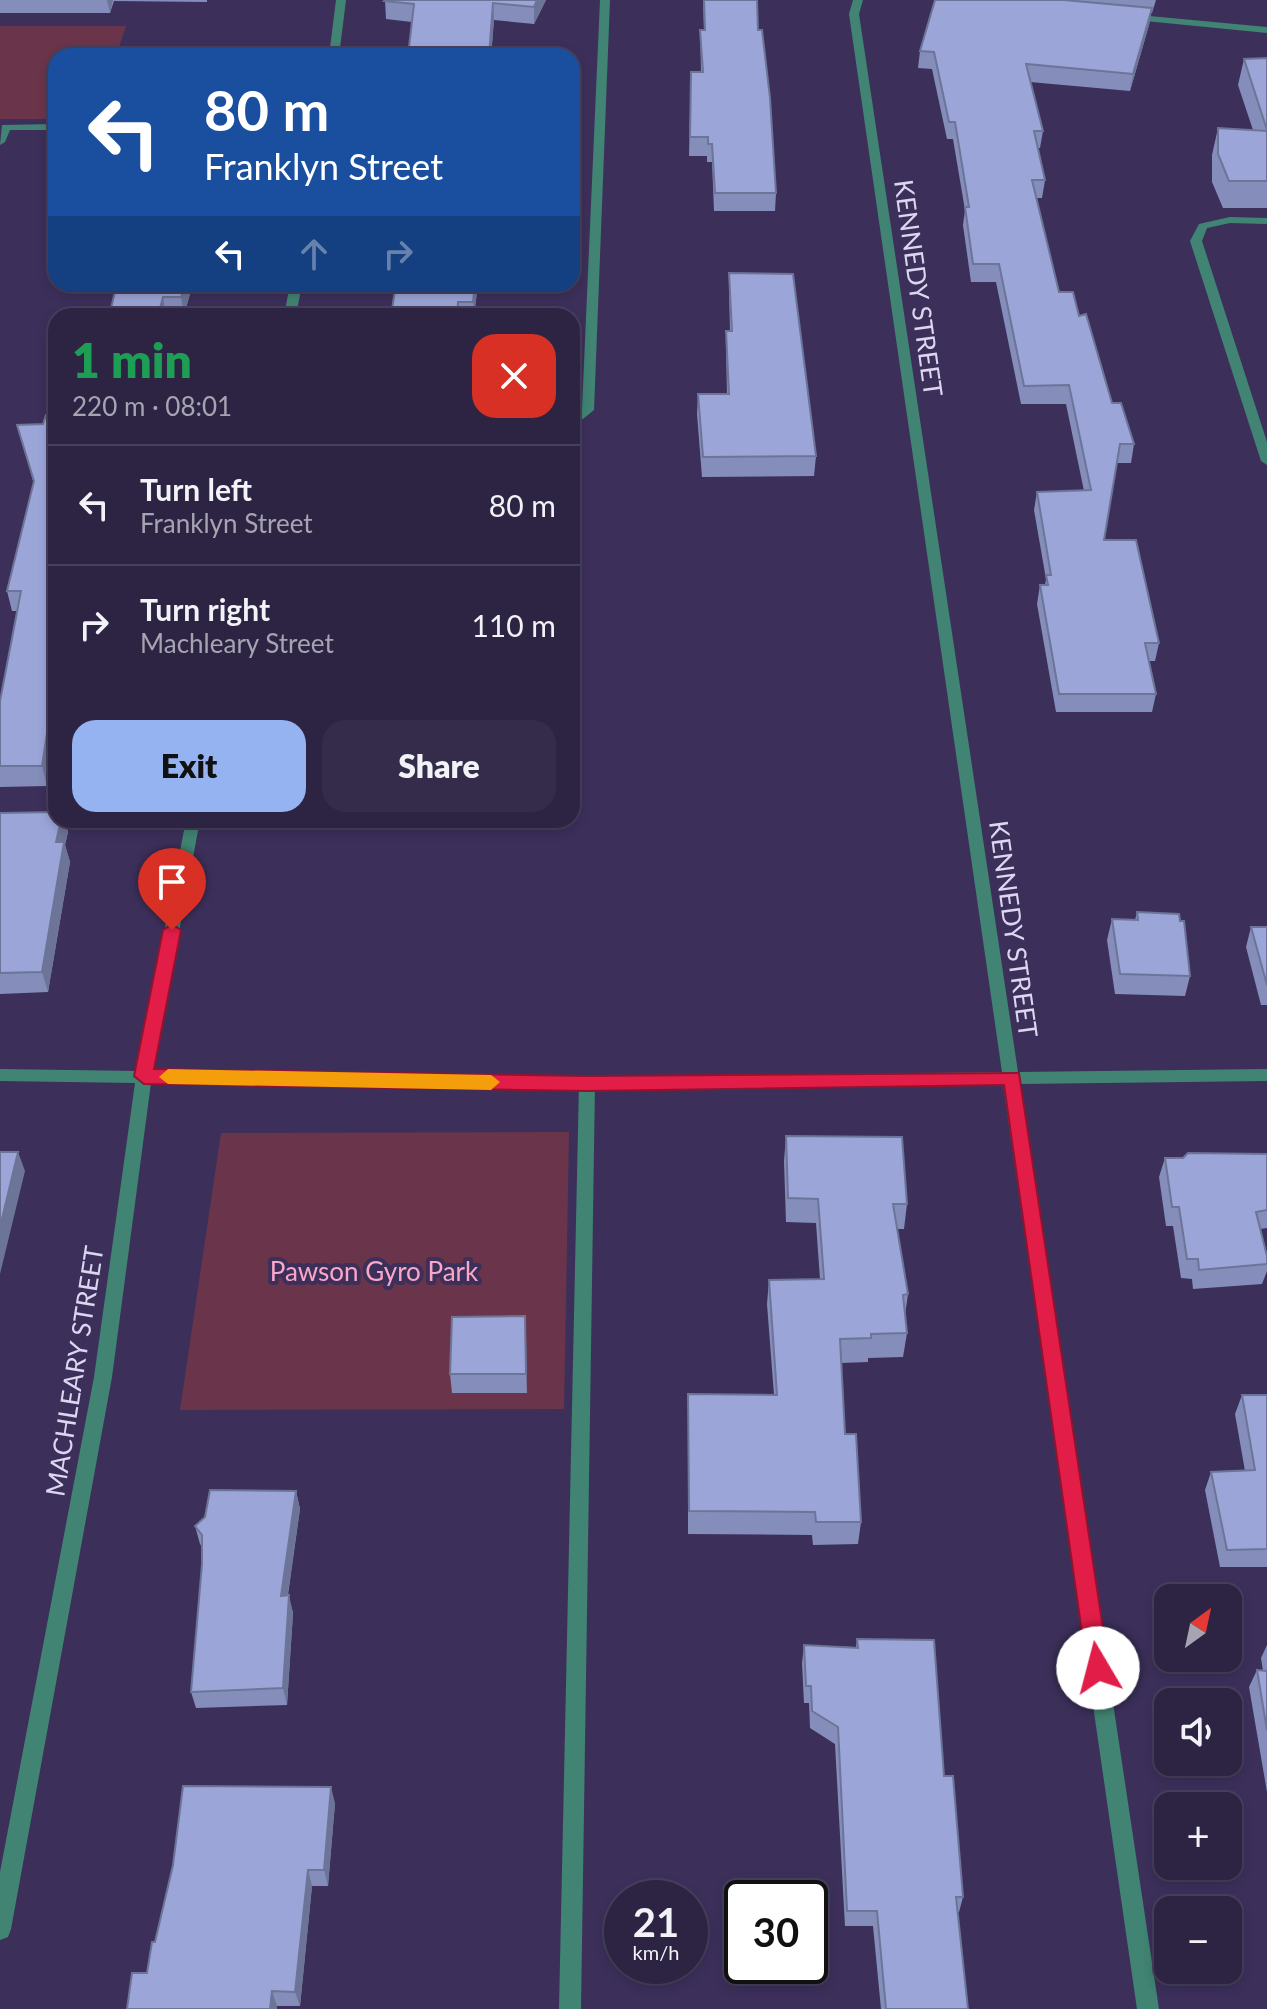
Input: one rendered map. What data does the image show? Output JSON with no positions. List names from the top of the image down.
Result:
{
  "streets": {
    "street": ["KENNEDY STREET", "MACHLEARY STREET"]
  },
  "parks": ["Pawson Gyro Park"],
  "north": "top right",
  "page": {
    "turn": ["80 m", "Franklyn Street"],
    "heading": ["1 min", "220 m · 08:01"],
    "list": [
      {
        "name": "Turn left",
        "note": "Franklyn Street",
        "value": "80 m"
      },
      {
        "name": "Turn right",
        "note": "Machleary Street",
        "value": "110 m"
      }
    ],
    "buttons": ["Exit", "Share"],
    "map_buttons": ["+", "−"],
    "speed": "21 km/h",
    "limit": "30"
  }
}
